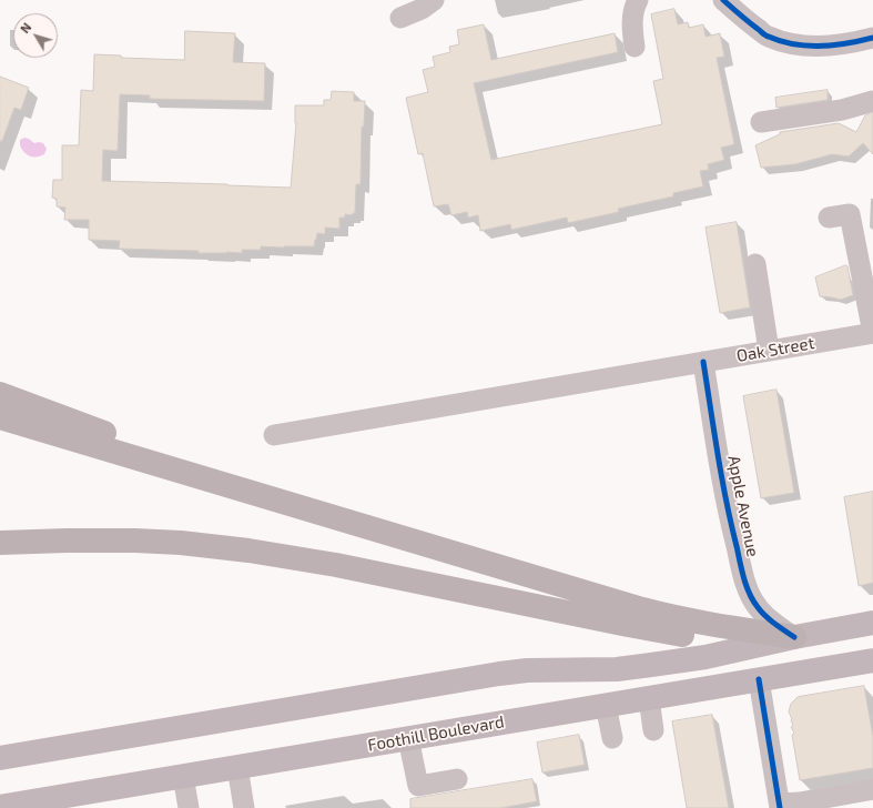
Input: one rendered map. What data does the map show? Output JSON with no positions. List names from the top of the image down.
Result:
{
  "streets": {
    "main road": ["Foothill Boulevard"],
    "street": ["Oak Street", "Apple Avenue"]
  },
  "crossings": [
    ["Oak Street", "Apple Avenue"]
  ],
  "north": "top left"
}
